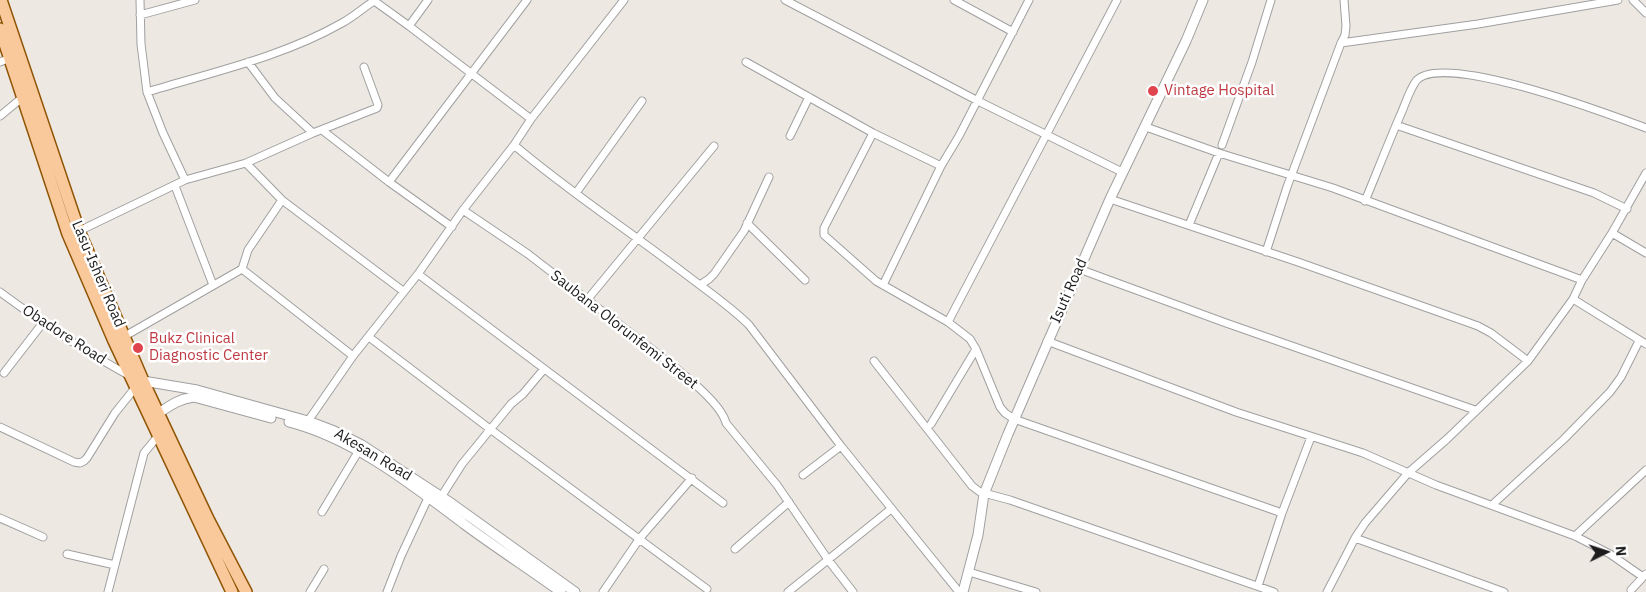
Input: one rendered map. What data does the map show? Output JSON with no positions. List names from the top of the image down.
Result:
{
  "streets": {
    "main road": ["Lasu-Isheri Road"],
    "street": [
      "Isuti Road",
      "Saubana Olorunfemi Street",
      "Obadore Road",
      "Akesan Road"
    ]
  },
  "crossings": [
    ["Lasu-Isheri Road", "Obadore Road"],
    ["Lasu-Isheri Road", "Akesan Road"]
  ],
  "places": ["Vintage Hospital", "Bukz Clinical Diagnostic Center"],
  "north": "right"
}
